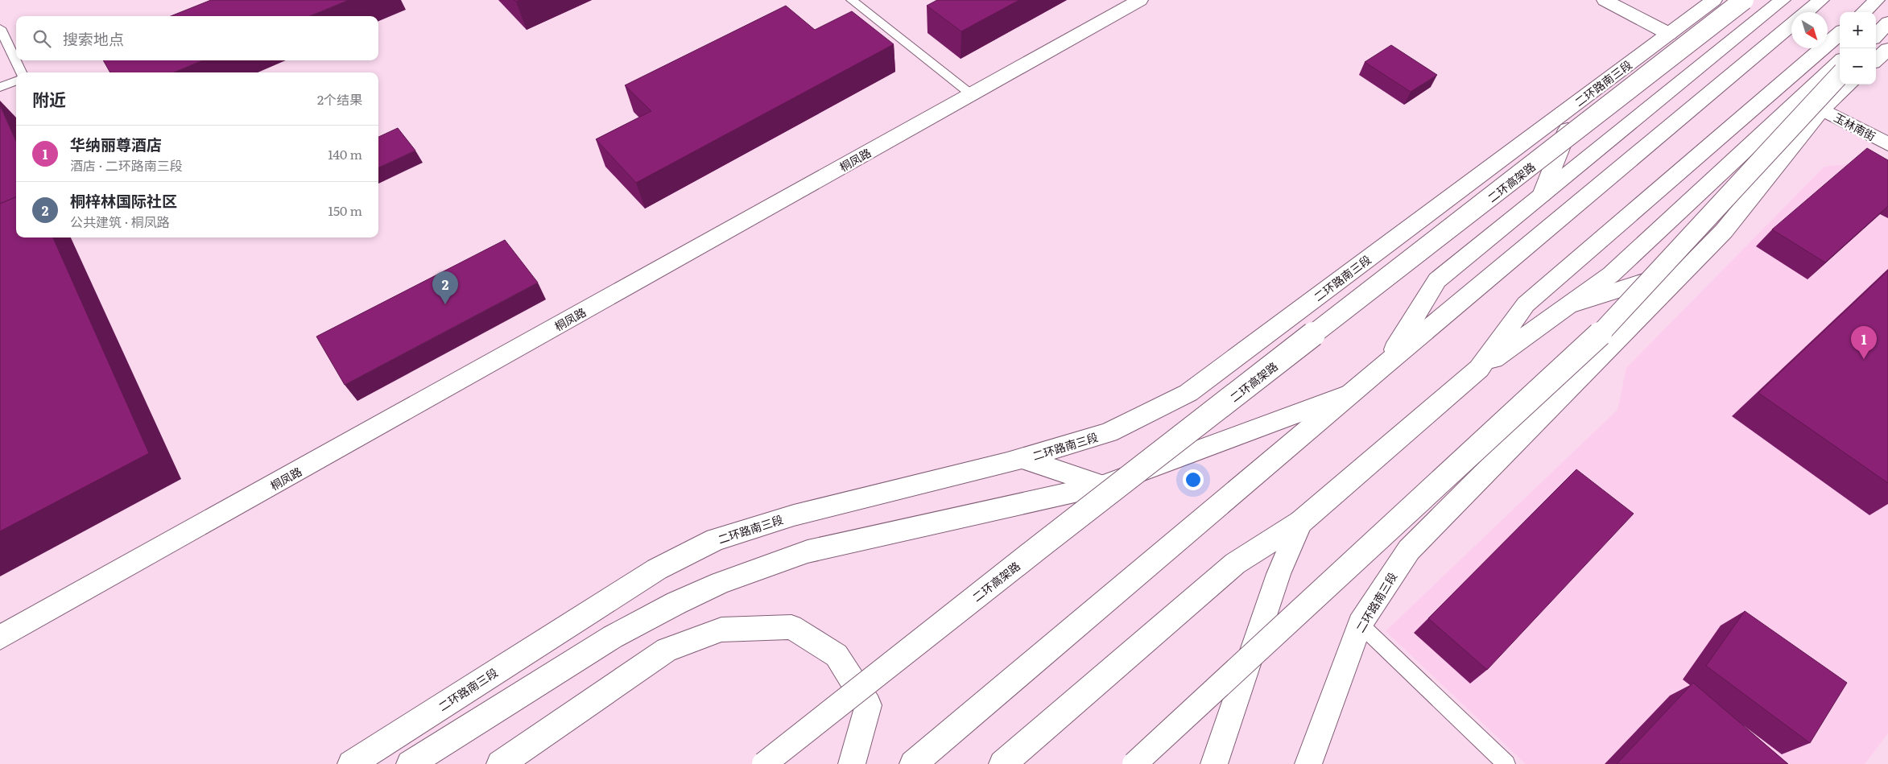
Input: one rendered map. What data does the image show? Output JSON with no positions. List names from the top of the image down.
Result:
{
  "streets": {
    "main road": [
      "二环路南三段",
      "玉林南街",
      "桐凤路",
      "二环高架路"
    ]
  },
  "crossings": [
    ["二环路南三段", "玉林南街"]
  ],
  "north": "bottom right",
  "page": {
    "map_buttons": ["+", "−"],
    "search": "搜索地点",
    "heading": ["附近", "2个结果"],
    "list": [
      {
        "mark": "1",
        "name": "华纳丽尊酒店",
        "note": "酒店 · 二环路南三段",
        "value": "140 m"
      },
      {
        "mark": "2",
        "name": "桐梓林国际社区",
        "note": "公共建筑 · 桐凤路",
        "value": "150 m"
      }
    ],
    "pins": ["2", "1"]
  }
}
